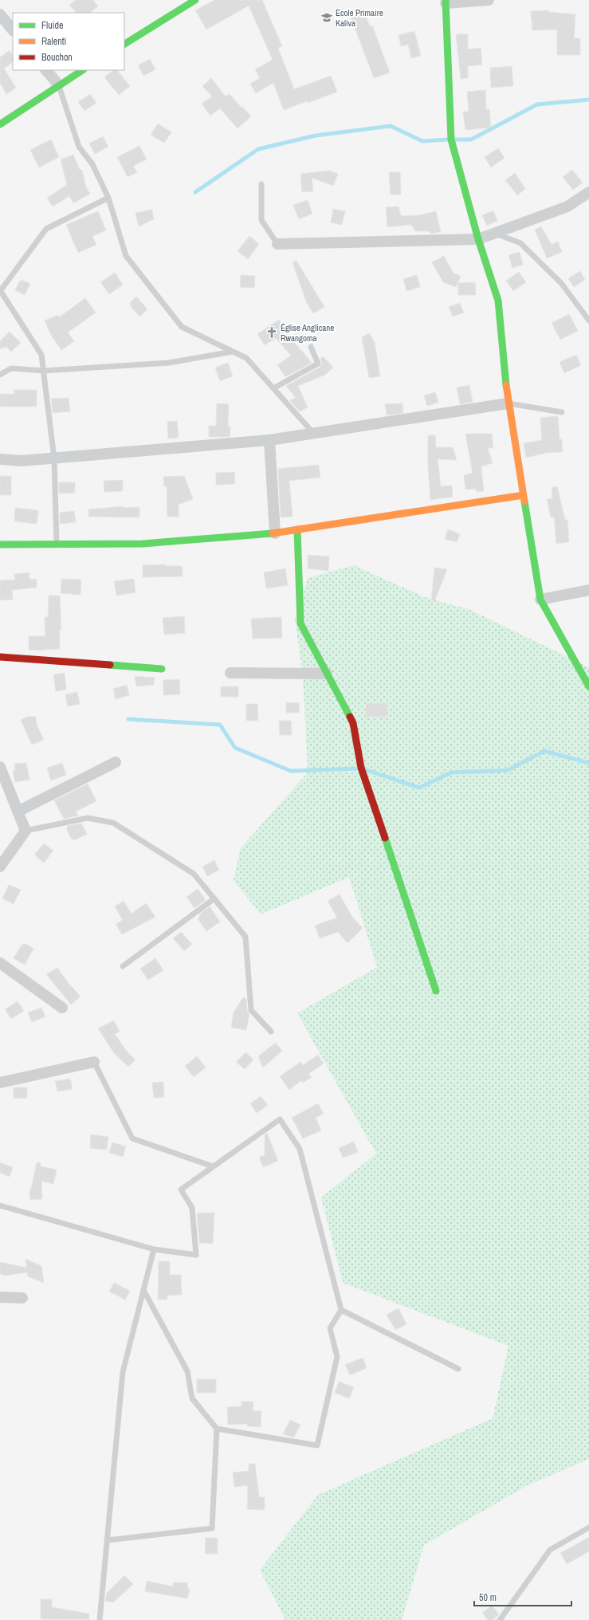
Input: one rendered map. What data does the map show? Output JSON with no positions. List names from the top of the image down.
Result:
{
  "places": {
    "school or university": ["Ecole Primaire Kaliva"],
    "church": ["Église Anglicane Rwangoma"]
  },
  "legend": ["Fluide", "Ralenti", "Bouchon"],
  "scale_bar": "50 m"
}
